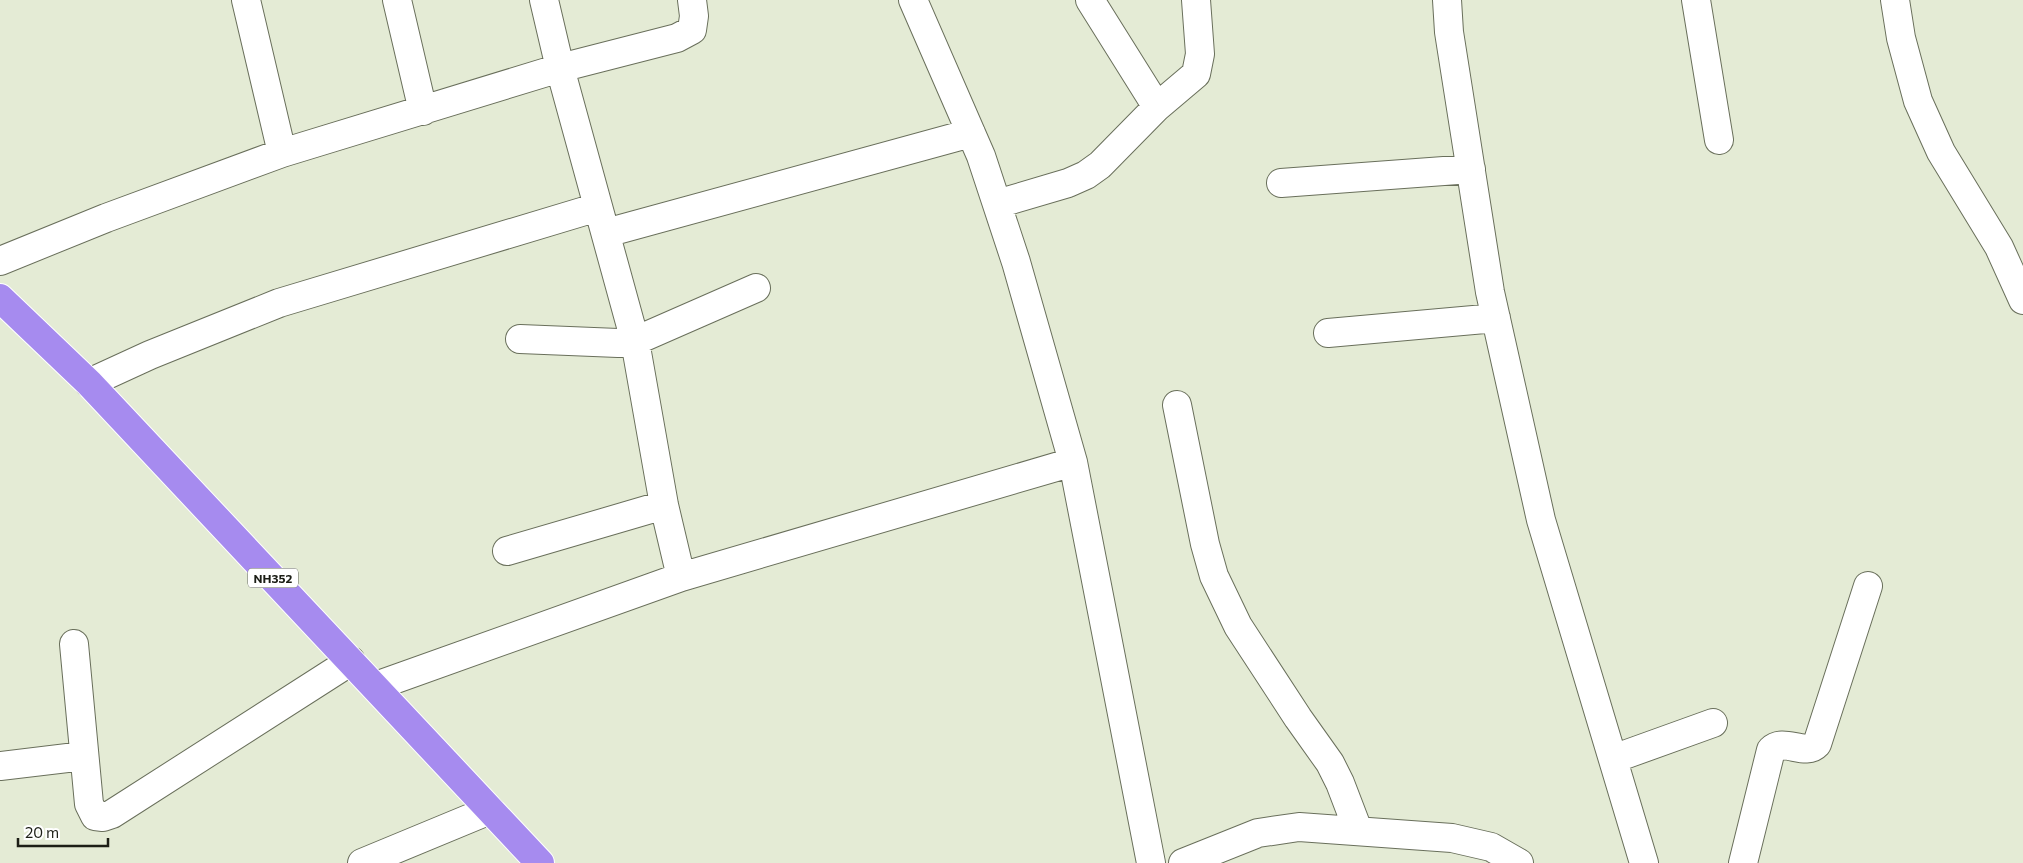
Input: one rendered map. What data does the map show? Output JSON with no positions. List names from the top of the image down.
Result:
{
  "streets": {
    "highway": ["NH352"]
  },
  "scale_bar": "20 m"
}
